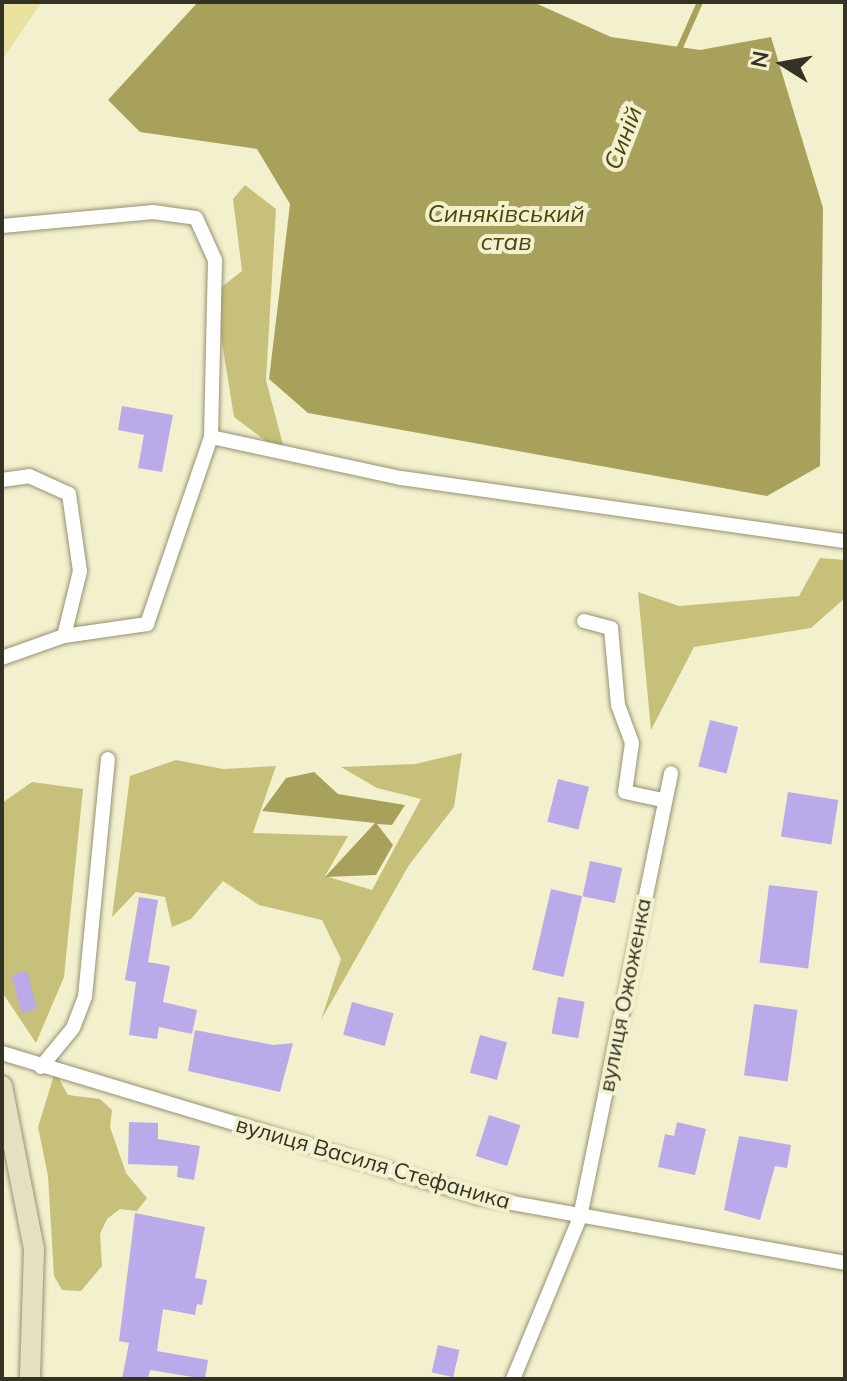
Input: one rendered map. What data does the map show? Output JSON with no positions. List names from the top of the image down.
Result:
{
  "streets": {
    "street": ["вулиця Ожоженка", "вулиця Василя Стефаника"]
  },
  "crossings": [
    ["вулиця Ожоженка", "вулиця Василя Стефаника"]
  ],
  "water": ["Синій", "Синяківський став"],
  "north": "left"
}
